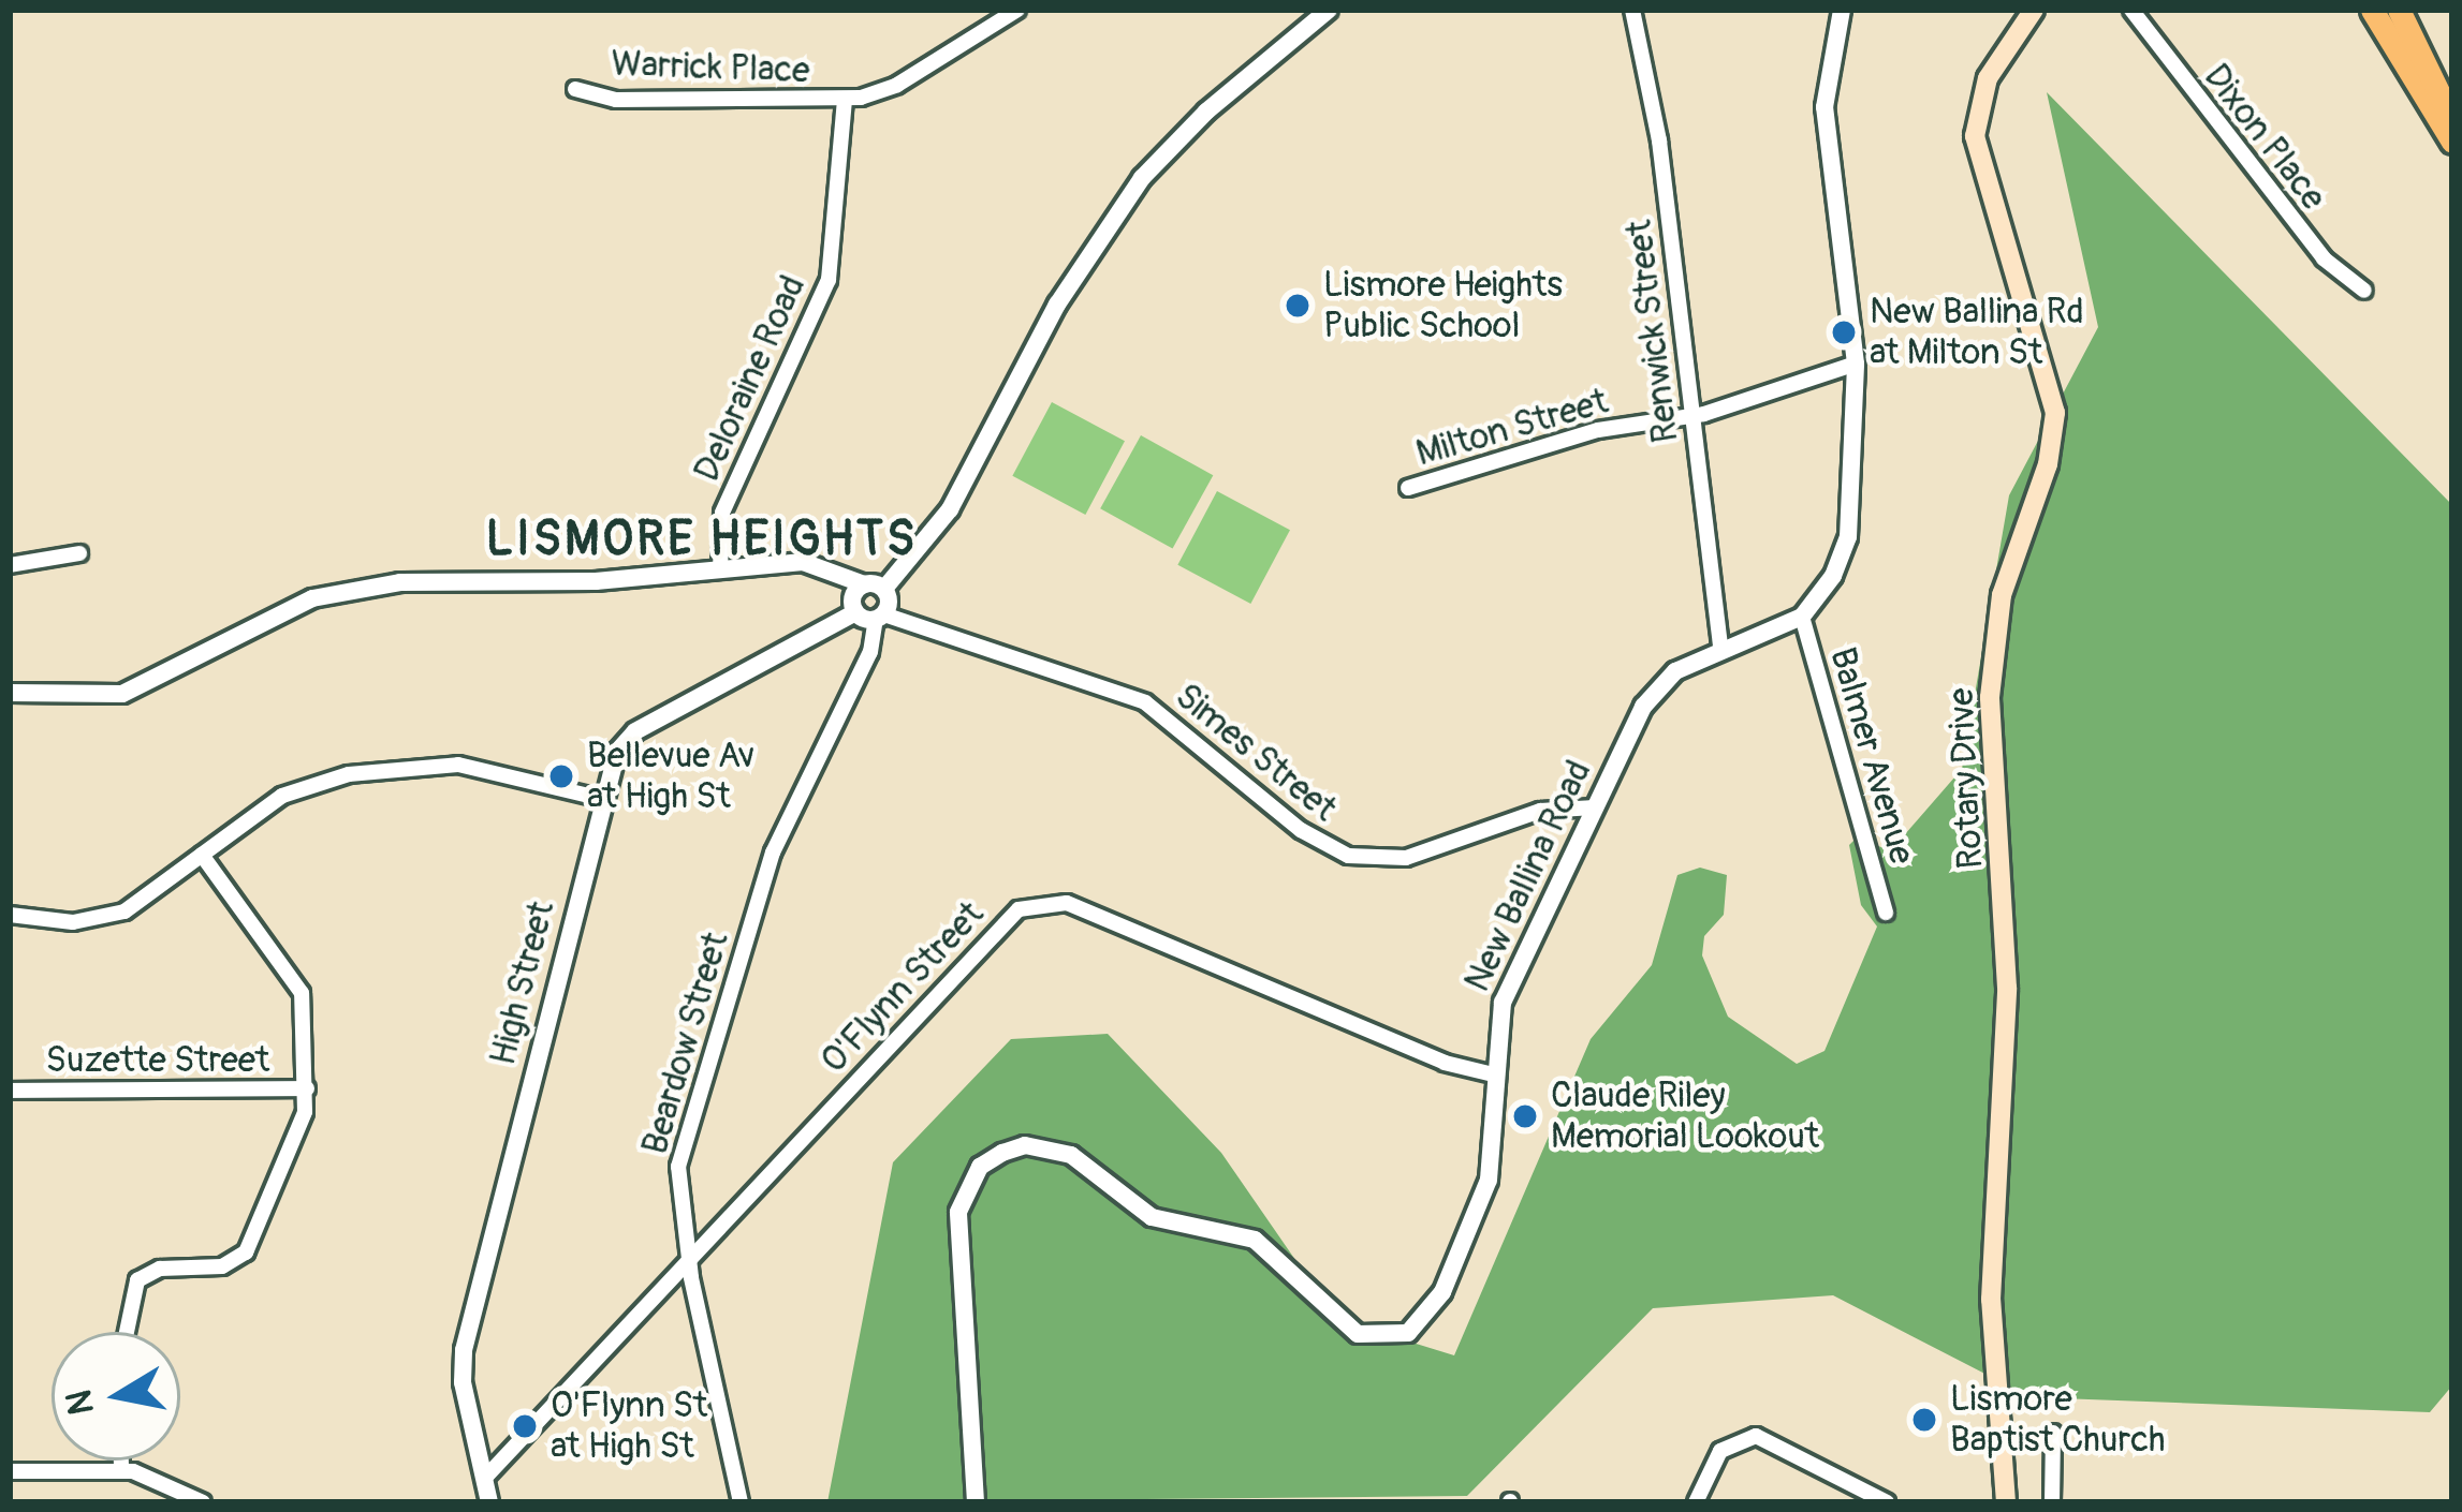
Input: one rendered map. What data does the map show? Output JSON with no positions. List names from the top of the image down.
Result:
{
  "streets": {
    "main road": ["Rotary Drive"],
    "street": [
      "Warrick Place",
      "Dixon Place",
      "Renwick Street",
      "Deloraine Road",
      "Milton Street",
      "Simes Street",
      "Balmer Avenue",
      "New Ballina Road",
      "High Street",
      "O'Flynn Street",
      "Beardow Street",
      "Suzette Street"
    ]
  },
  "crossings": [
    ["Warrick Place", "Deloraine Road"],
    ["Renwick Street", "Milton Street"],
    ["Renwick Street", "New Ballina Road"],
    ["Simes Street", "New Ballina Road"],
    ["Simes Street", "Beardow Street"],
    ["Balmer Avenue", "New Ballina Road"],
    ["New Ballina Road", "O'Flynn Street"],
    ["High Street", "O'Flynn Street"],
    ["O'Flynn Street", "Beardow Street"]
  ],
  "districts": ["LISMORE HEIGHTS"],
  "places": [
    "Lismore Heights Public School",
    "New Ballina Rd at Milton St",
    "Bellevue Av at High St",
    "Claude Riley Memorial Lookout",
    "Lismore Baptist Church",
    "O'Flynn St at High St"
  ],
  "north": "left"
}
